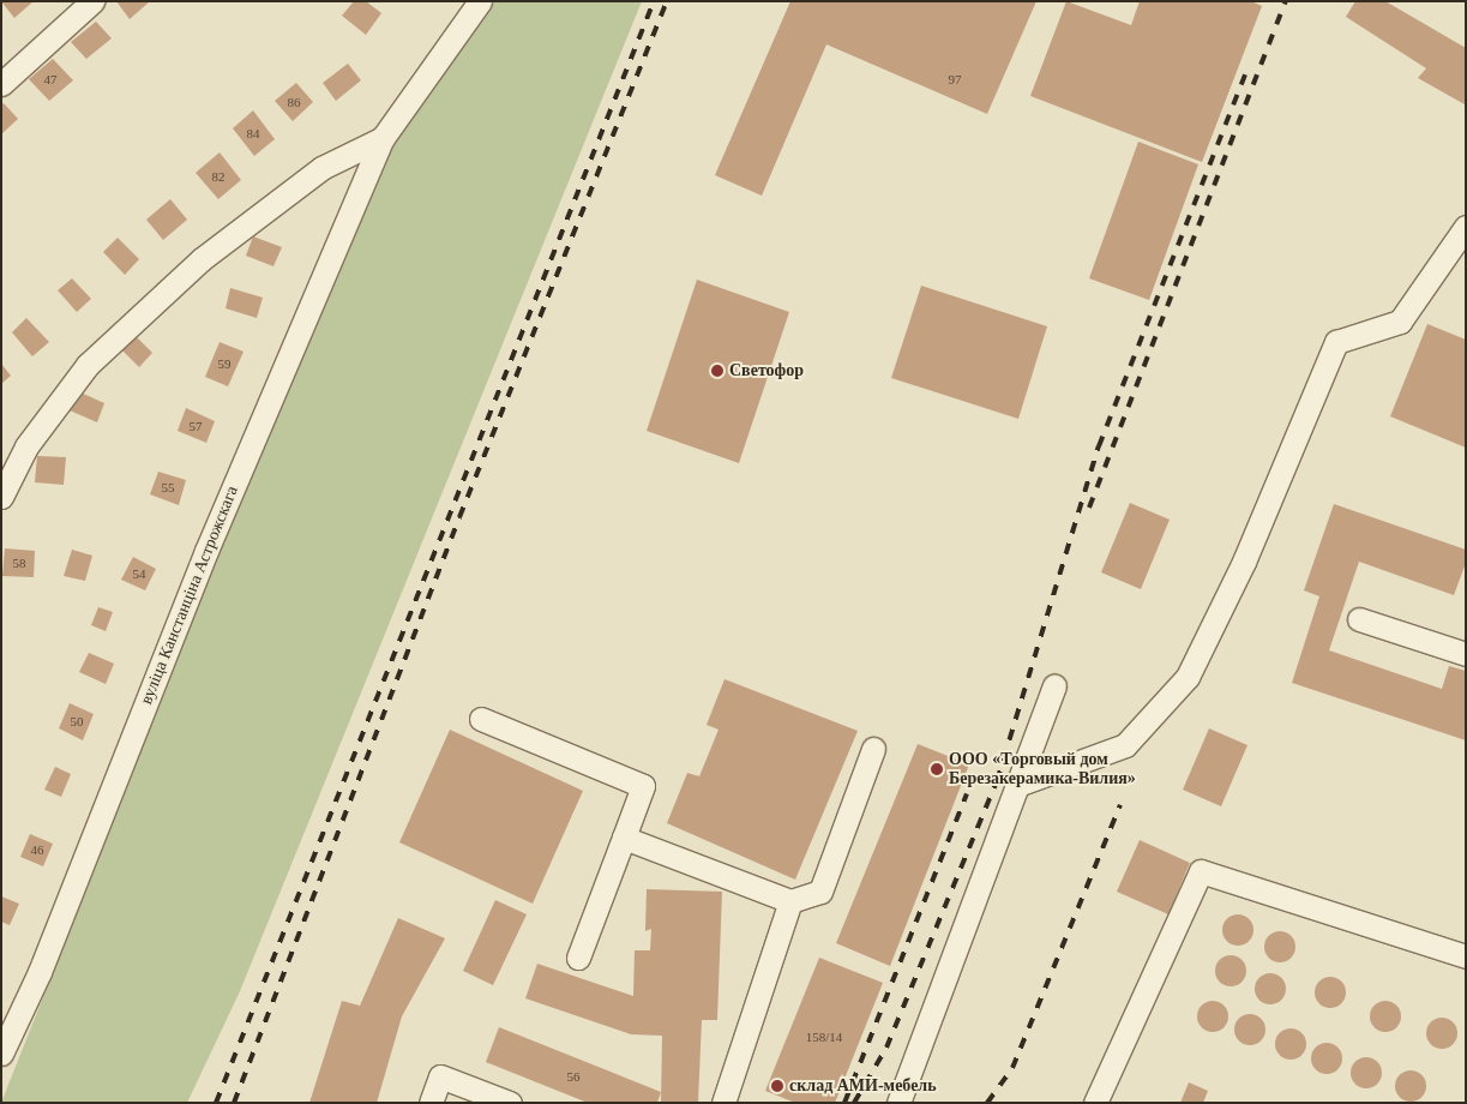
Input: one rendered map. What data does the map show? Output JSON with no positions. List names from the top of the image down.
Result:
{
  "streets": {
    "street": ["вуліца Канстанціна Астрожскага"]
  },
  "places": ["Светофор", "ООО «Торговый дом Березакерамика-Вилия»", "склад АМИ-мебель"],
  "house_numbers": [
    "47",
    "97",
    "86",
    "84",
    "82",
    "59",
    "57",
    "55",
    "58",
    "54",
    "50",
    "46",
    "158/14",
    "56"
  ]
}
